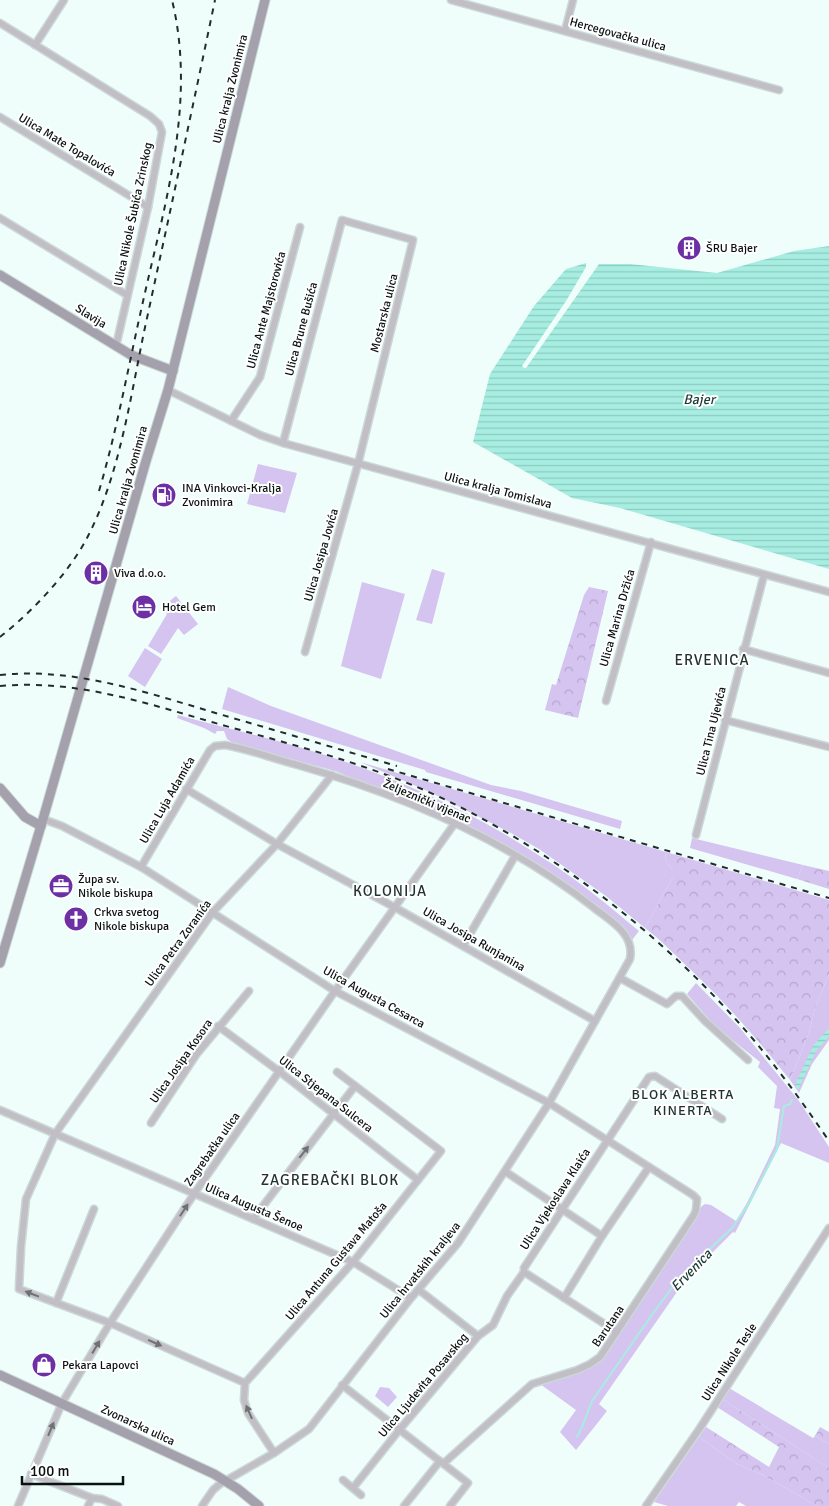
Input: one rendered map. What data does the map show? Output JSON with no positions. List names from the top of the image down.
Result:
{
  "streets": {
    "main road": ["Ulica kralja Zvonimira", "Slavija", "Zvonarska ulica"],
    "street": [
      "Hercegovačka ulica",
      "Ulica Mate Topalovića",
      "Ulica Nikole Šubića Zrinskog",
      "Ulica Ante Majstorovića",
      "Mostarska ulica",
      "Ulica Brune Bušića",
      "Ulica kralja Tomislava",
      "Ulica Josipa Jovića",
      "Ulica Marina Držića",
      "Ulica Tina Ujevića",
      "Ulica Luja Adamića",
      "Željeznički vijenac",
      "Ulica Josipa Runjanina",
      "Ulica Petra Zoranića",
      "Ulica Augusta Cesarca",
      "Ulica Josipa Kosora",
      "Ulica Stjepana Sulcera",
      "Zagrebačka ulica",
      "Ulica Vjekoslava Klaića",
      "Ulica Augusta Šenoe",
      "Ulica Antuna Gustava Matoša",
      "Ulica hrvatskih kraljeva",
      "Barutana",
      "Ulica Nikole Tesle",
      "Ulica Ljudevita Posavskog"
    ]
  },
  "crossings": [
    ["Ulica kralja Zvonimira", "Slavija"],
    ["Ulica kralja Zvonimira", "Ulica kralja Tomislava"],
    ["Ulica kralja Zvonimira", "Ulica Augusta Cesarca"],
    ["Ulica Mate Topalovića", "Ulica Nikole Šubića Zrinskog"],
    ["Ulica Nikole Šubića Zrinskog", "Slavija"],
    ["Ulica Ante Majstorovića", "Ulica kralja Tomislava"],
    ["Mostarska ulica", "Ulica Brune Bušića"],
    ["Mostarska ulica", "Ulica kralja Tomislava"],
    ["Mostarska ulica", "Ulica Josipa Jovića"],
    ["Ulica Brune Bušića", "Ulica kralja Tomislava"],
    ["Ulica kralja Tomislava", "Ulica Josipa Jovića"],
    ["Ulica kralja Tomislava", "Ulica Marina Držića"],
    ["Ulica kralja Tomislava", "Ulica Tina Ujevića"],
    ["Ulica Luja Adamića", "Željeznički vijenac"],
    ["Ulica Luja Adamića", "Ulica Josipa Runjanina"],
    ["Ulica Luja Adamića", "Ulica Augusta Cesarca"],
    ["Željeznički vijenac", "Ulica Petra Zoranića"],
    ["Željeznički vijenac", "Zagrebačka ulica"],
    ["Željeznički vijenac", "Ulica hrvatskih kraljeva"],
    ["Ulica Josipa Runjanina", "Ulica Petra Zoranića"],
    ["Ulica Josipa Runjanina", "Zagrebačka ulica"],
    ["Ulica Josipa Runjanina", "Ulica hrvatskih kraljeva"],
    ["Ulica Petra Zoranića", "Ulica Augusta Cesarca"],
    ["Ulica Petra Zoranića", "Ulica Augusta Šenoe"],
    ["Ulica Augusta Cesarca", "Zagrebačka ulica"],
    ["Ulica Augusta Cesarca", "Ulica Vjekoslava Klaića"],
    ["Ulica Augusta Cesarca", "Ulica hrvatskih kraljeva"],
    ["Ulica Augusta Cesarca", "Barutana"],
    ["Ulica Josipa Kosora", "Ulica Stjepana Sulcera"],
    ["Ulica Stjepana Sulcera", "Zagrebačka ulica"],
    ["Ulica Stjepana Sulcera", "Ulica Antuna Gustava Matoša"],
    ["Zagrebačka ulica", "Ulica Augusta Šenoe"],
    ["Zagrebačka ulica", "Zvonarska ulica"],
    ["Ulica Vjekoslava Klaića", "Ulica Ljudevita Posavskog"],
    ["Ulica Augusta Šenoe", "Ulica Antuna Gustava Matoša"],
    ["Ulica Augusta Šenoe", "Ulica hrvatskih kraljeva"],
    ["Ulica hrvatskih kraljeva", "Zvonarska ulica"]
  ],
  "one_way": ["Zagrebačka ulica"],
  "districts": [
    "ERVENICA",
    "KOLONIJA",
    "BLOK ALBERTA KINERTA",
    "ZAGREBAČKI BLOK"
  ],
  "water": ["Bajer", "Ervenica"],
  "places": {
    "building": ["ŠRU Bajer", "Viva d.o.o."],
    "fuel station": ["INA Vinkovci-Kralja Zvonimira"],
    "hotel": ["Hotel Gem"],
    "office": ["Župa sv. Nikole biskupa"],
    "church": ["Crkva svetog Nikole biskupa"],
    "shop": ["Pekara Lapovci"]
  },
  "scale_bar": "100 m"
}
